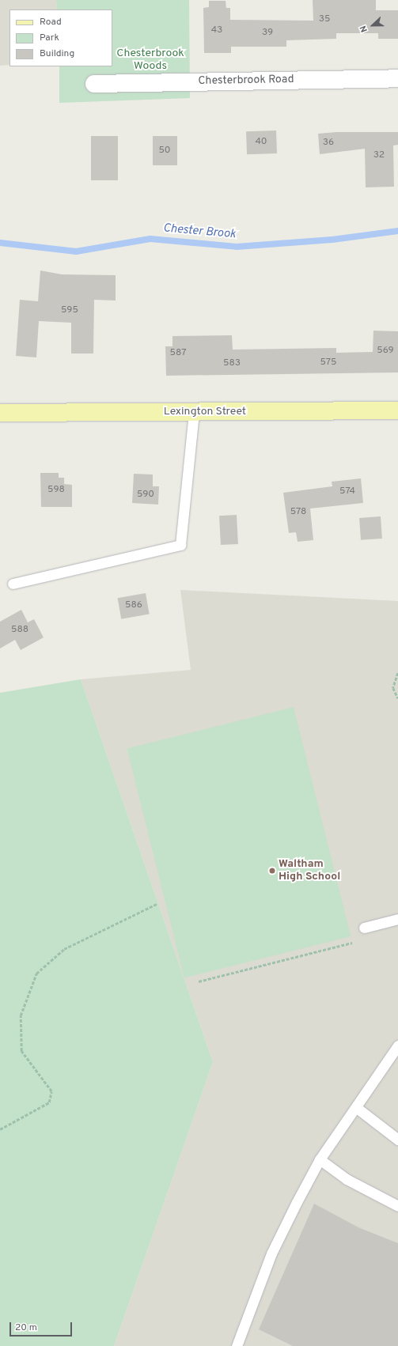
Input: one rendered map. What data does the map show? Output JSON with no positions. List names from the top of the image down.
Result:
{
  "streets": {
    "main road": ["Lexington Street"],
    "street": ["Chesterbrook Road"]
  },
  "water": ["Chester Brook"],
  "parks": ["Chesterbrook Woods"],
  "places": ["Waltham High School"],
  "house_numbers": [
    "35",
    "43",
    "39",
    "40",
    "36",
    "50",
    "32",
    "595",
    "569",
    "587",
    "575",
    "583",
    "598",
    "574",
    "590",
    "578",
    "586",
    "588"
  ],
  "legend": ["Road", "Park", "Building"],
  "scale_bar": "20 m",
  "north": "left"
}
